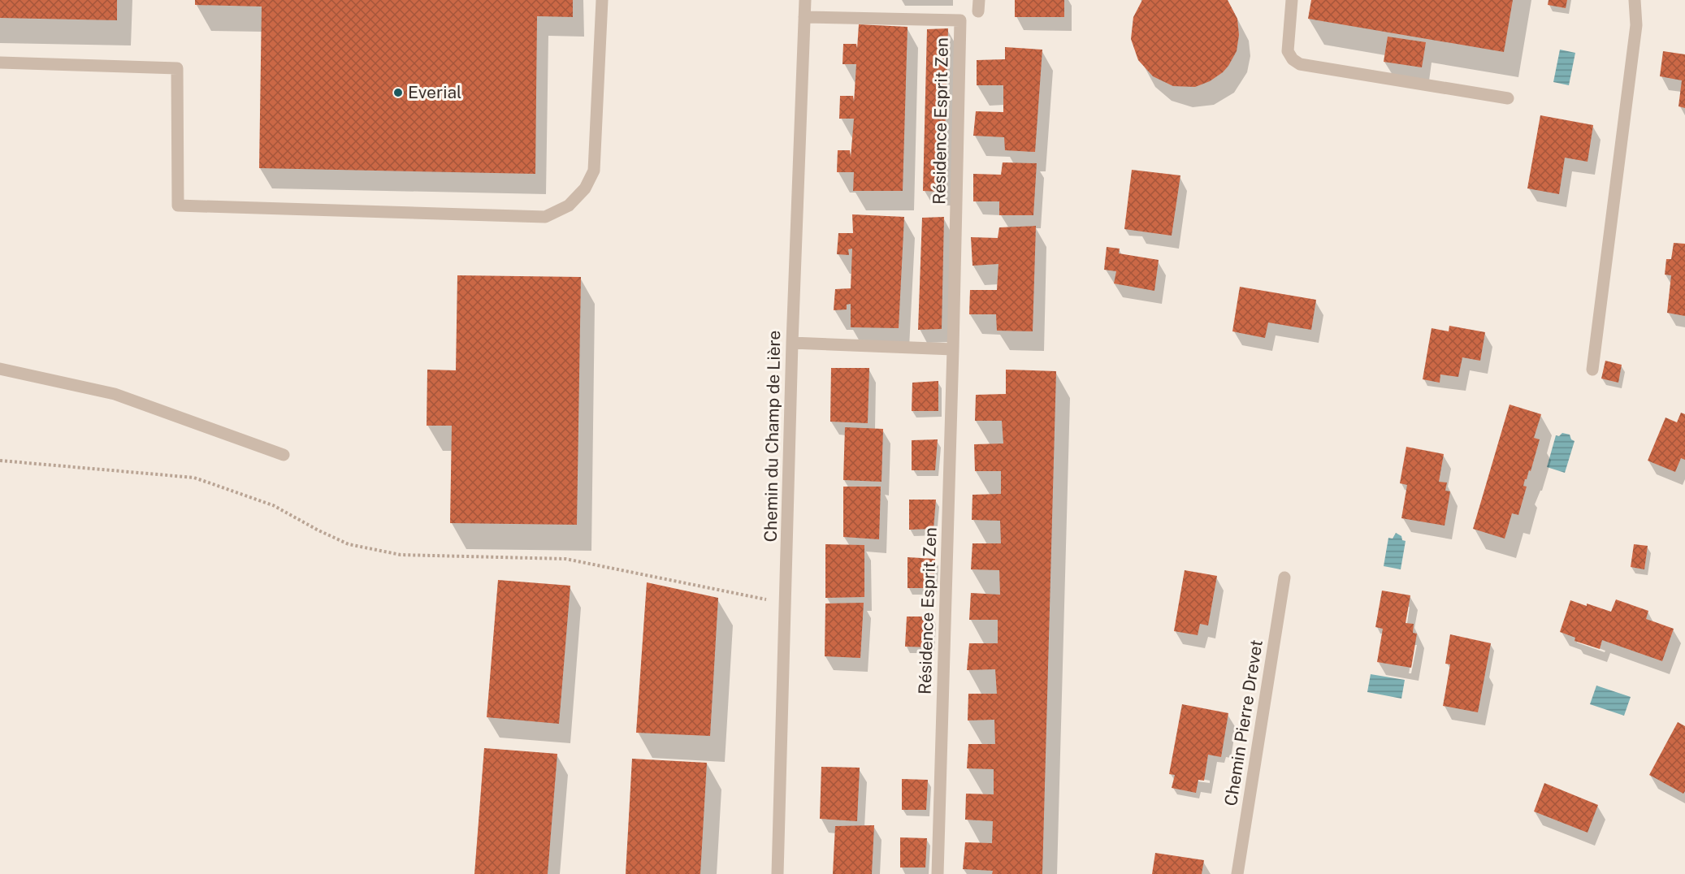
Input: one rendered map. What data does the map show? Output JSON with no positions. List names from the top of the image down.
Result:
{
  "streets": {
    "street": ["Résidence Esprit Zen", "Chemin du Champ de Lière", "Chemin Pierre Drevet"]
  },
  "crossings": [
    ["Résidence Esprit Zen", "Chemin du Champ de Lière"]
  ],
  "places": ["Everial"]
}
